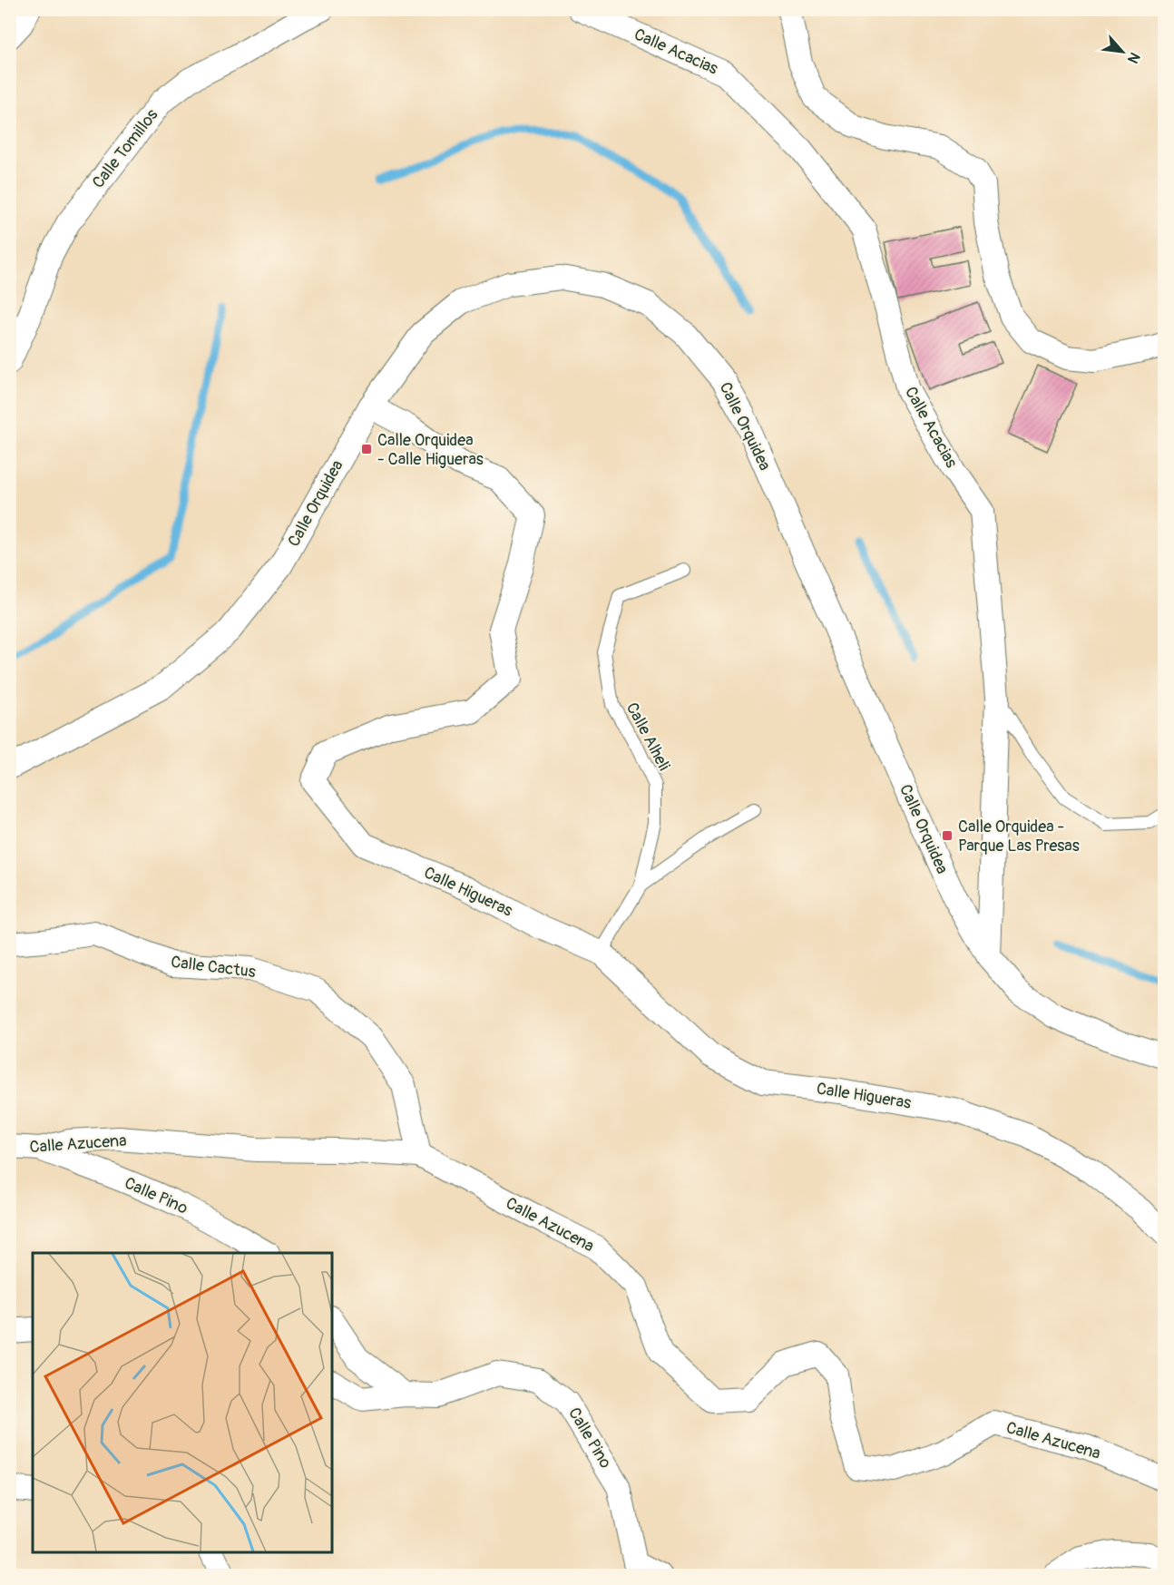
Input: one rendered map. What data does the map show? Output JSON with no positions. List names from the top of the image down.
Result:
{
  "streets": {
    "street": [
      "Calle Acacias",
      "Calle Tomillos",
      "Calle Orquidea",
      "Calle Higueras",
      "Calle Cactus",
      "Calle Azucena",
      "Calle Pino"
    ],
    "lane": ["Calle Alheli"]
  },
  "crossings": [
    ["Calle Acacias", "Calle Orquidea"],
    ["Calle Orquidea", "Calle Higueras"],
    ["Calle Alheli", "Calle Higueras"],
    ["Calle Cactus", "Calle Azucena"],
    ["Calle Azucena", "Calle Pino"]
  ],
  "places": {
    "transit": ["Calle Orquidea - Calle Higueras", "Calle Orquidea - Parque Las Presas"]
  },
  "north": "bottom right"
}
